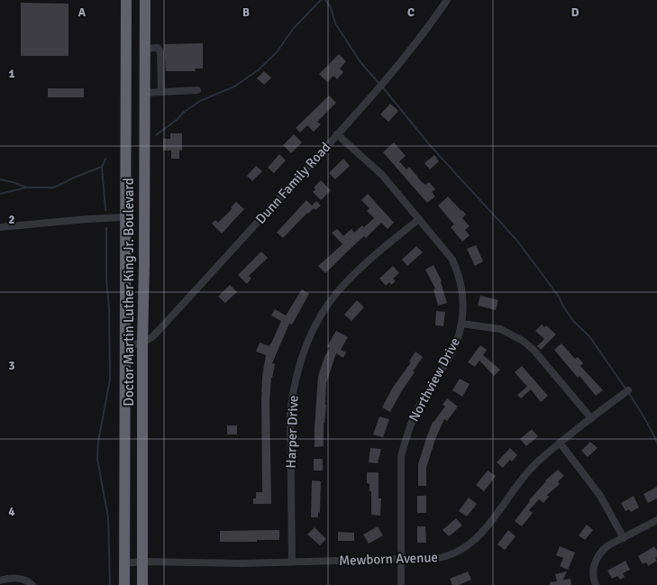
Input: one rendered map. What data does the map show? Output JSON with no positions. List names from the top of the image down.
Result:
{
  "streets": {
    "highway": ["Doctor Martin Luther King Jr. Boulevard"],
    "street": [
      "Dunn Family Road",
      "Northview Drive",
      "Harper Drive",
      "Mewborn Avenue"
    ]
  },
  "crossings": [
    ["Dunn Family Road", "Doctor Martin Luther King Jr. Boulevard"],
    ["Dunn Family Road", "Northview Drive"],
    ["Doctor Martin Luther King Jr. Boulevard", "Mewborn Avenue"],
    ["Northview Drive", "Harper Drive"],
    ["Northview Drive", "Mewborn Avenue"],
    ["Harper Drive", "Mewborn Avenue"]
  ],
  "grid": {
    "columns": [
      "A",
      "B",
      "C",
      "D"
    ],
    "rows": [
      "1",
      "2",
      "3",
      "4"
    ]
  }
}
